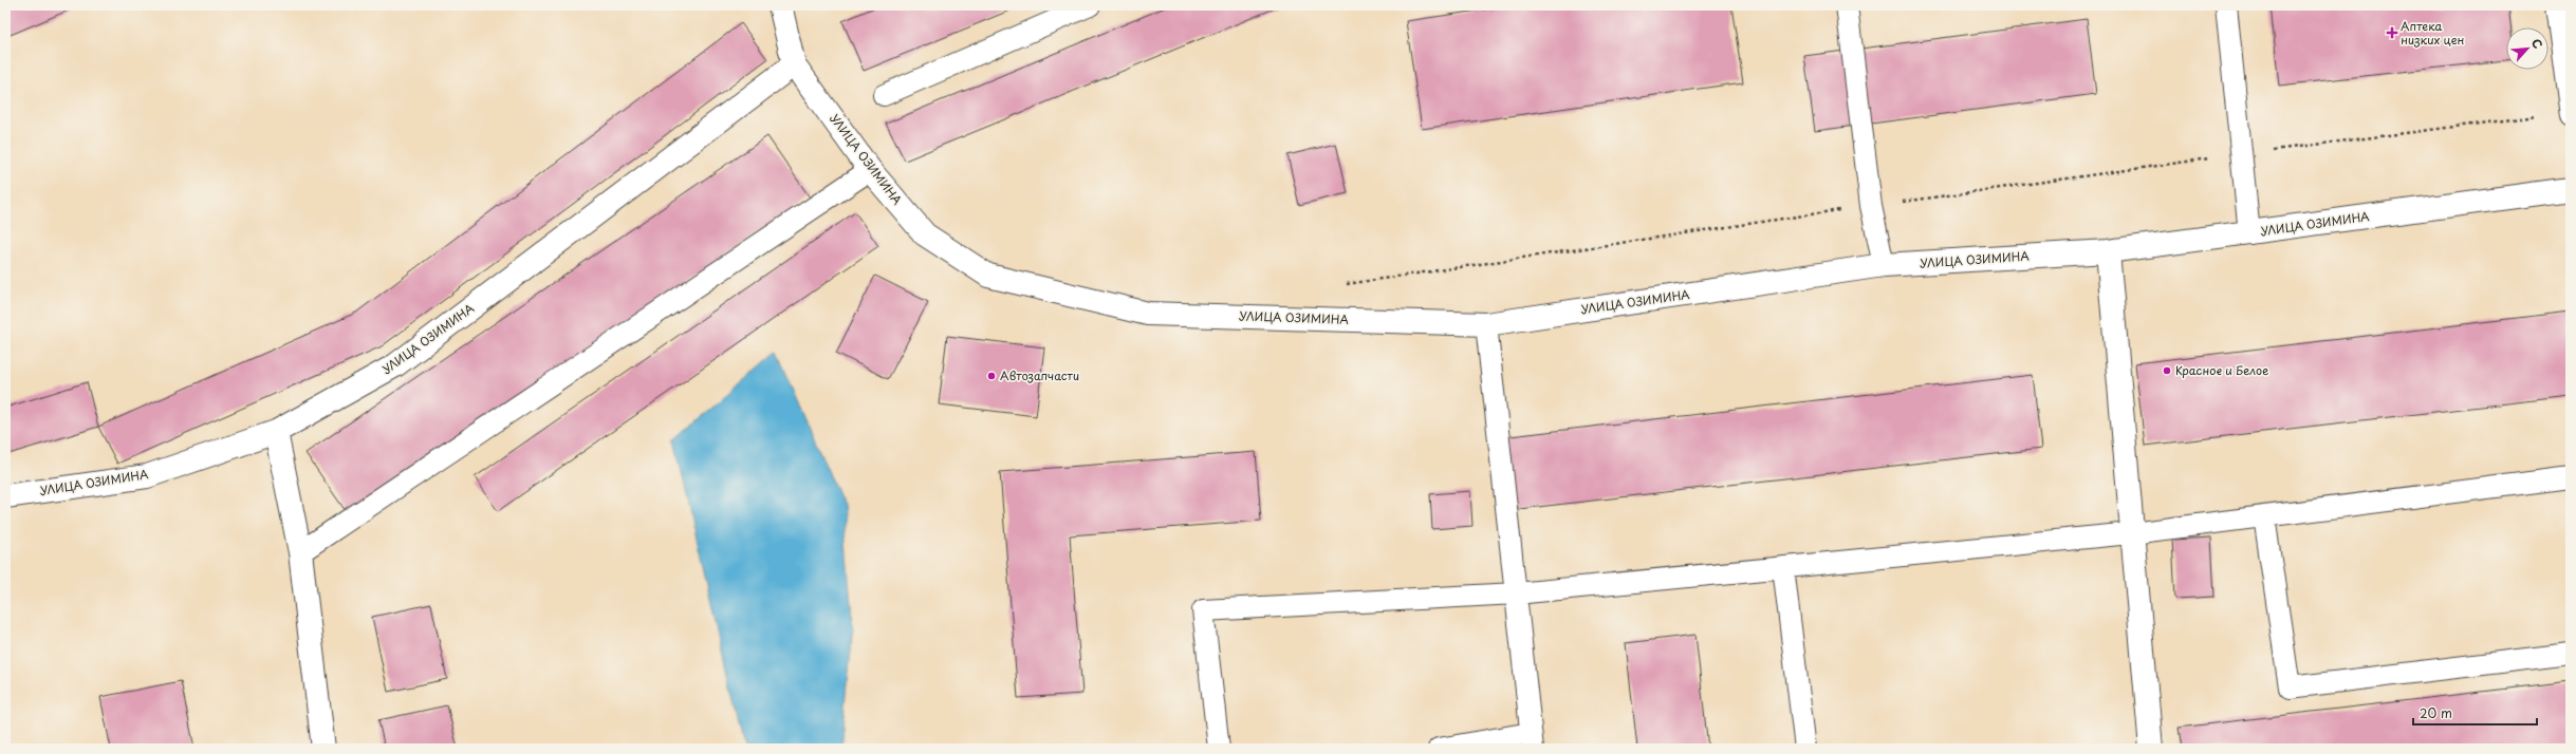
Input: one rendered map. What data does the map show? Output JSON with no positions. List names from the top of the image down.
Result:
{
  "streets": {
    "street": ["УЛИЦА ОЗИМИНА"]
  },
  "places": {
    "health": ["Аптека низких цен"],
    "other": ["Красное и Белое", "Автозапчасти"]
  },
  "scale_bar": "20 m",
  "north": "top right"
}
